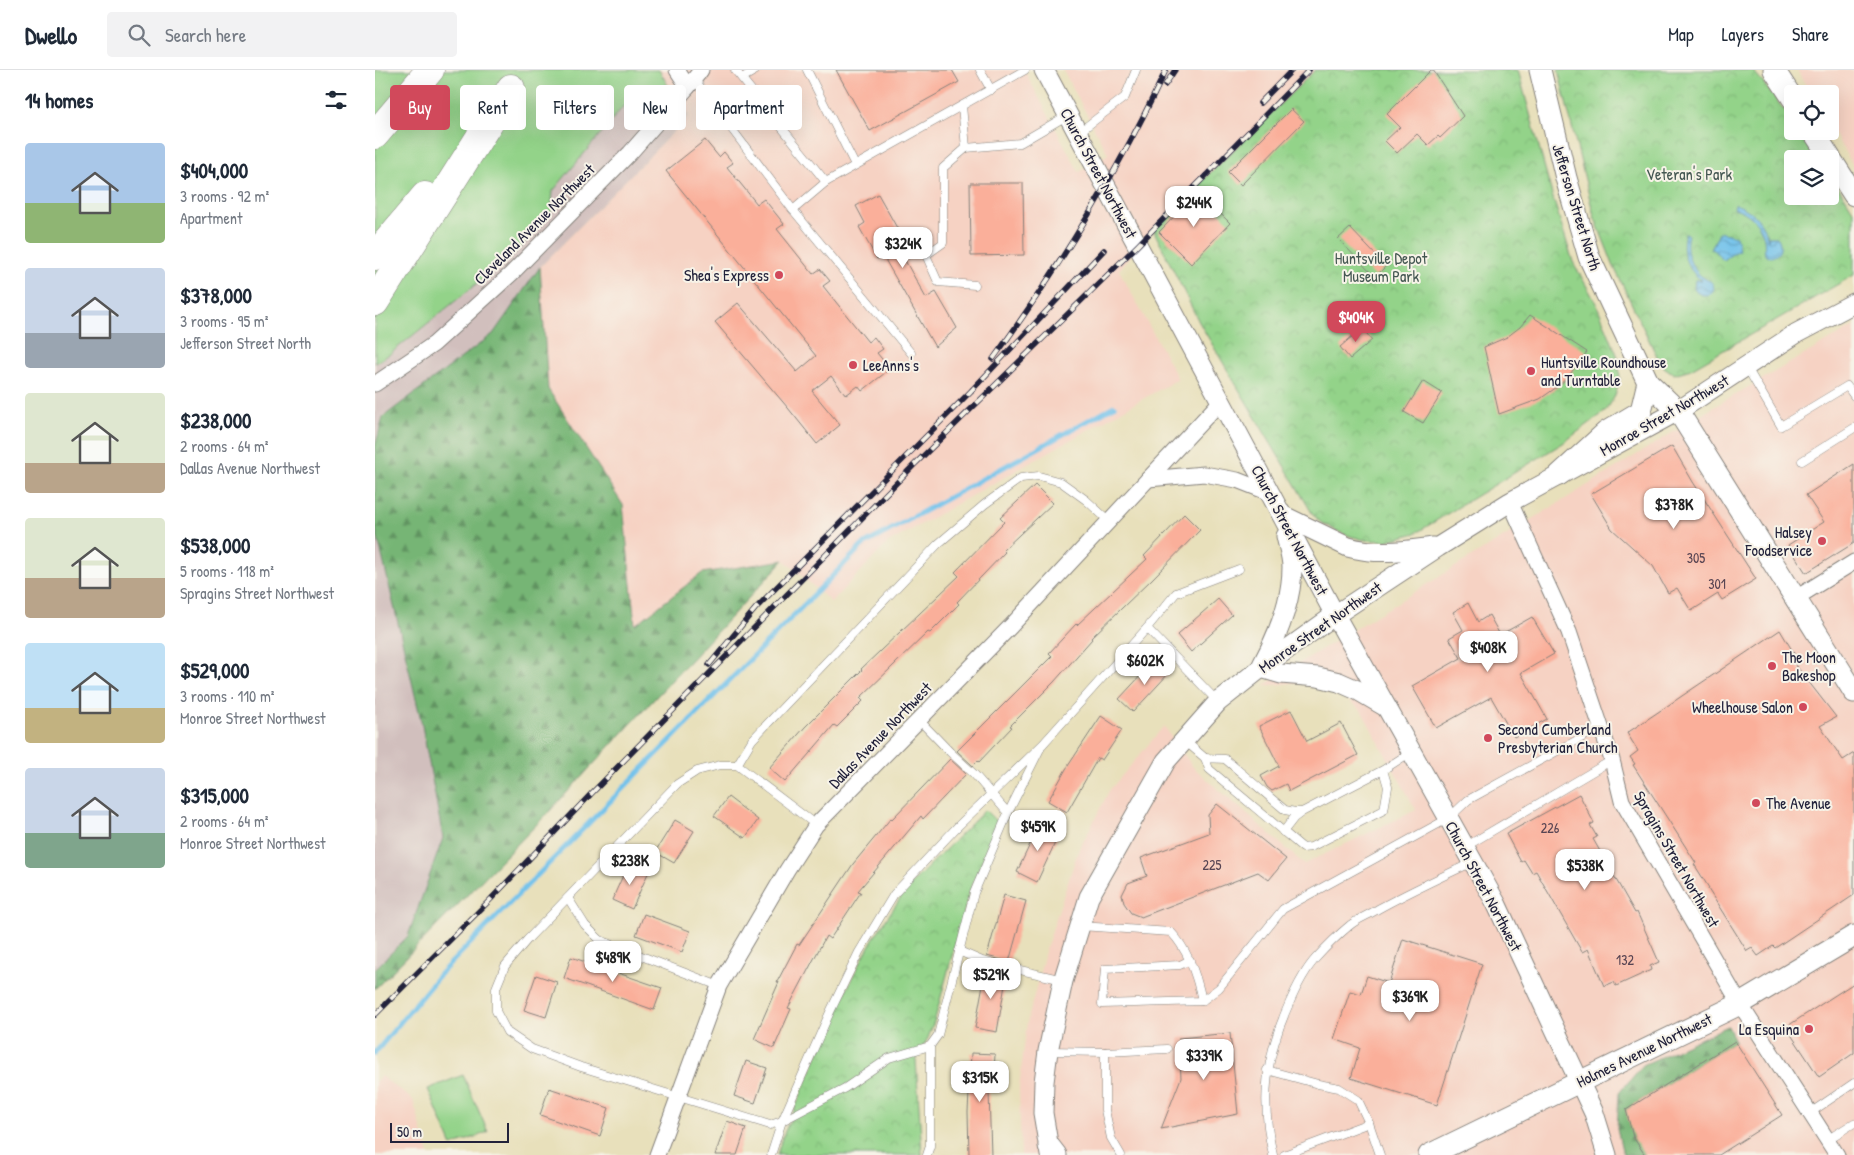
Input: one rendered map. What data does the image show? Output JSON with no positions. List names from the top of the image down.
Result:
{
  "streets": {
    "main road": ["Jefferson Street North", "Holmes Avenue Northwest"],
    "street": [
      "Church Street Northwest",
      "Cleveland Avenue Northwest",
      "Monroe Street Northwest",
      "Dallas Avenue Northwest",
      "Spragins Street Northwest"
    ]
  },
  "crossings": [
    ["Church Street Northwest", "Monroe Street Northwest"],
    ["Church Street Northwest", "Dallas Avenue Northwest"],
    ["Church Street Northwest", "Holmes Avenue Northwest"],
    ["Jefferson Street North", "Monroe Street Northwest"],
    ["Monroe Street Northwest", "Spragins Street Northwest"],
    ["Spragins Street Northwest", "Holmes Avenue Northwest"]
  ],
  "parks": ["Veteran's Park", "Huntsville Depot Museum Park"],
  "places": [
    "Shea's Express",
    "LeeAnns's",
    "Huntsville Roundhouse and Turntable",
    "Halsey Foodservice",
    "The Moon Bakeshop",
    "Wheelhouse Salon",
    "Second Cumberland Presbyterian Church",
    "The Avenue",
    "La Esquina"
  ],
  "house_numbers": [
    "305",
    "301",
    "226",
    "225",
    "132"
  ],
  "scale_bar": "50 m",
  "page": {
    "header": "Dwello",
    "search": "Search here",
    "nav": ["Map", "Layers", "Share"],
    "heading": "14 homes",
    "chip": [
      "Buy",
      "Rent",
      "Filters",
      "New",
      "Apartment"
    ],
    "list": [
      {
        "name": "$404,000",
        "note": "3 rooms · 92 m² · Apartment"
      },
      {
        "name": "$378,000",
        "note": "3 rooms · 95 m² · Jefferson Street North"
      },
      {
        "name": "$238,000",
        "note": "2 rooms · 64 m² · Dallas Avenue Northwest"
      },
      {
        "name": "$538,000",
        "note": "5 rooms · 118 m² · Spragins Street Northwest"
      },
      {
        "name": "$529,000",
        "note": "3 rooms · 110 m² · Monroe Street Northwest"
      },
      {
        "name": "$315,000",
        "note": "2 rooms · 64 m² · Monroe Street Northwest"
      }
    ],
    "price": [
      "$244K",
      "$324K",
      "$404K",
      "$378K",
      "$408K",
      "$602K",
      "$459K",
      "$238K",
      "$538K",
      "$489K",
      "$529K",
      "$369K",
      "$339K",
      "$315K"
    ],
    "scale": "50 m"
  }
}
